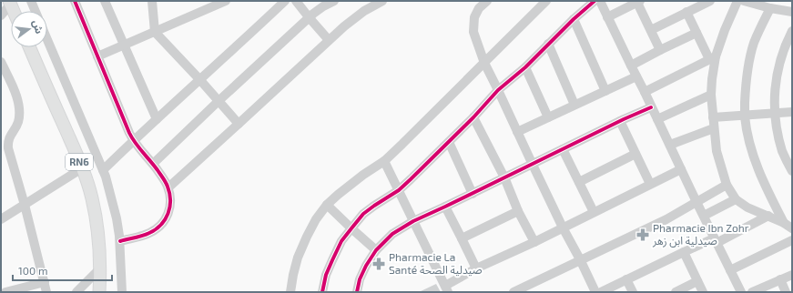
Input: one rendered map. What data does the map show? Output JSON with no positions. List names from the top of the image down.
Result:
{
  "streets": {
    "main road": ["RN6"]
  },
  "places": {
    "pharmacy": ["Pharmacie Ibn Zohr صيدلية ابن زهر", "Pharmacie La Santé صيدلية الصحة"]
  },
  "scale_bar": "100 m",
  "north": "right"
}
